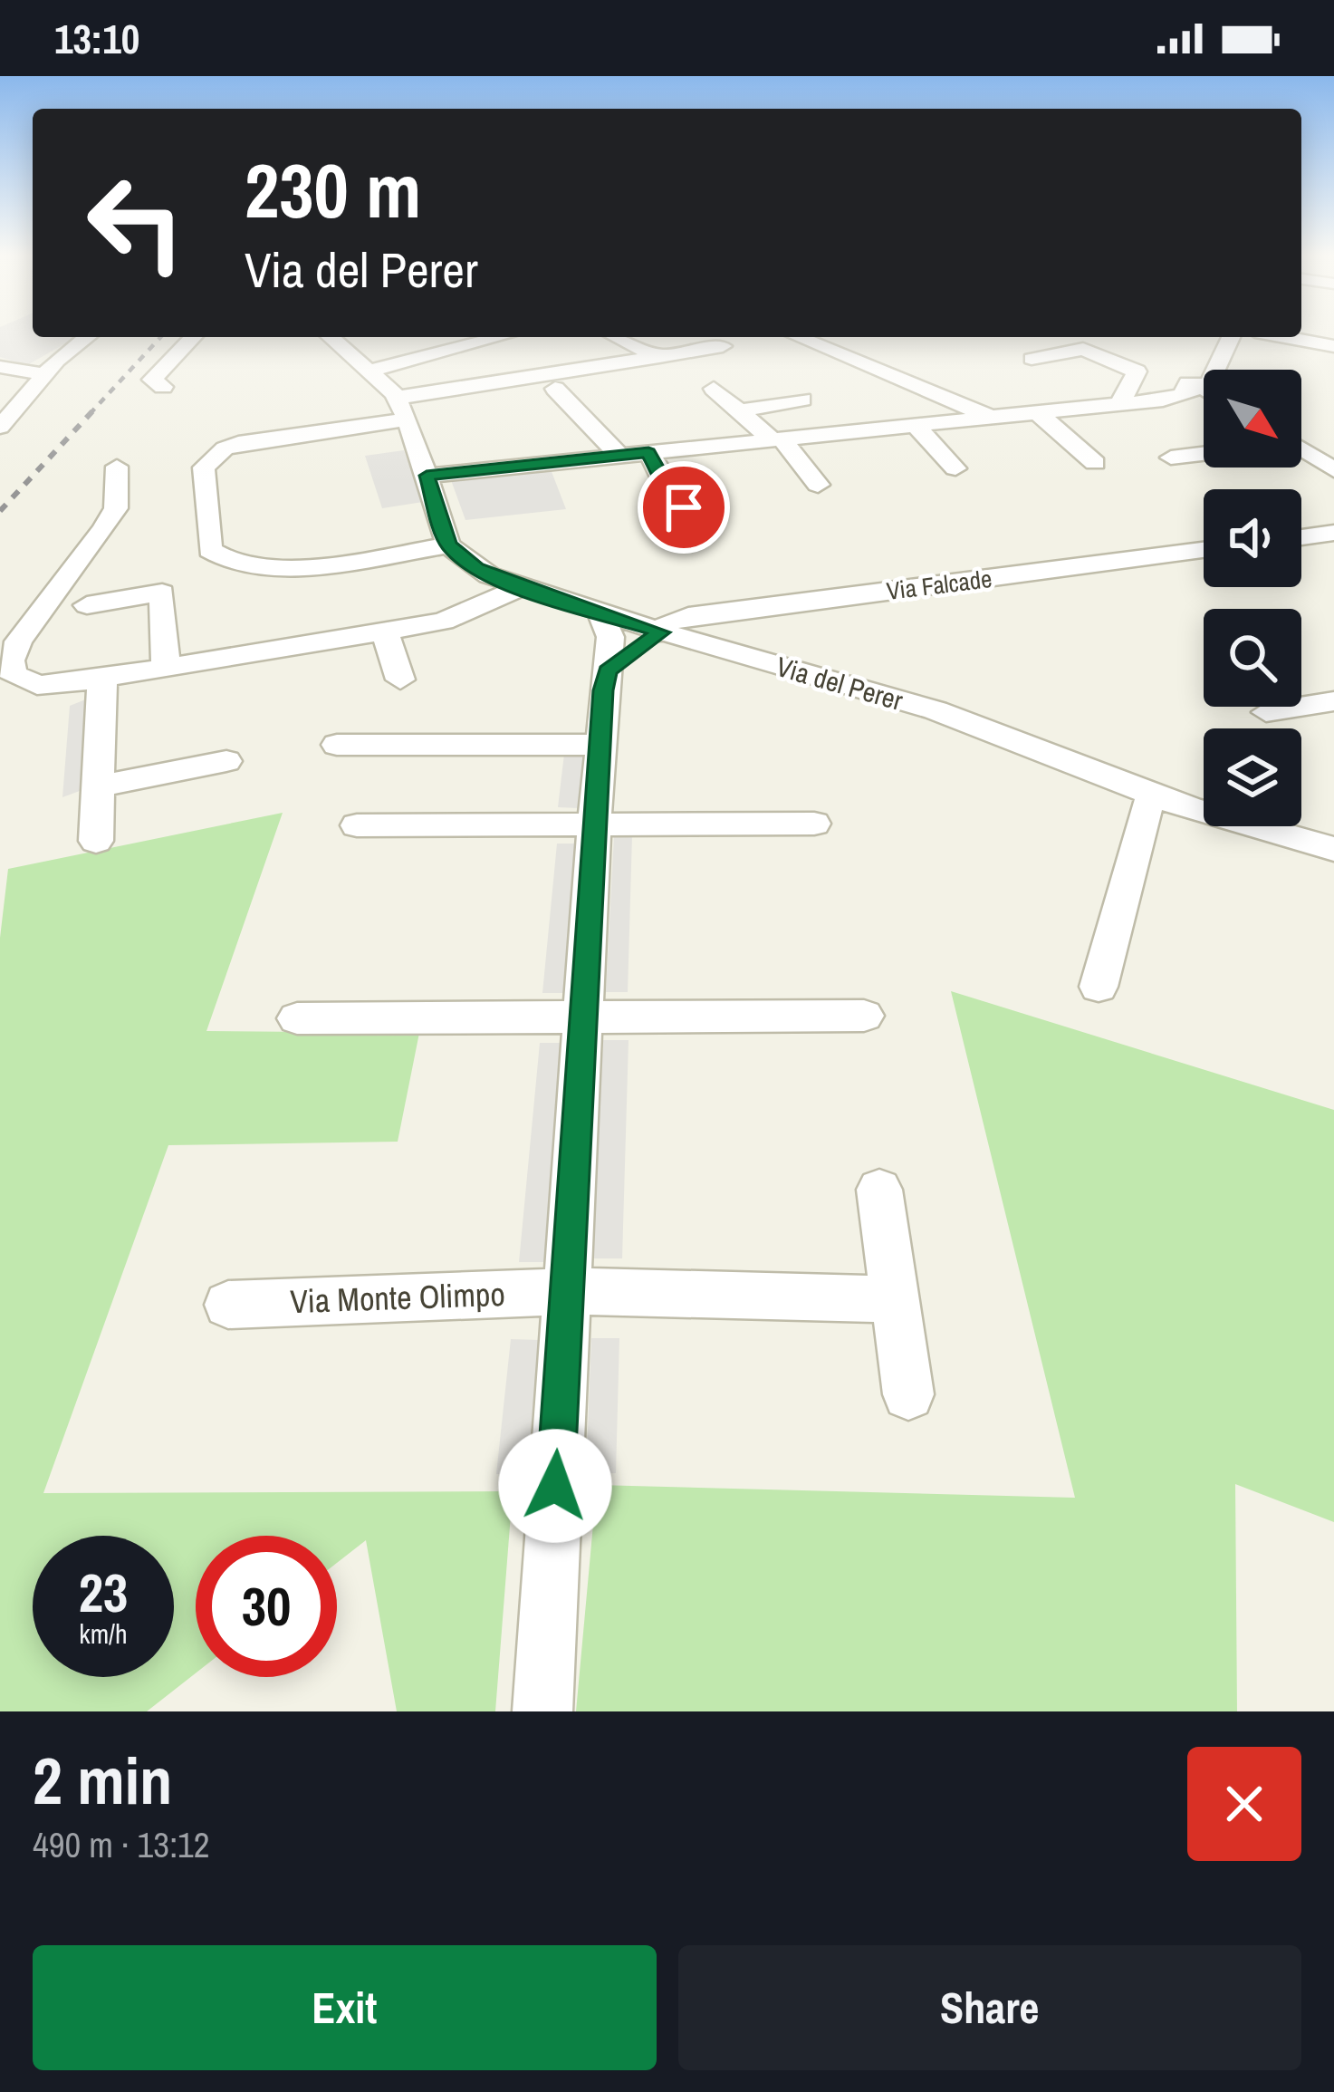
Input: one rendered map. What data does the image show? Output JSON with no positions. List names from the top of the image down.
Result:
{
  "streets": {
    "street": ["Via Falcade", "Via del Perer", "Via Monte Olimpo"]
  },
  "crossings": [
    ["Via Falcade", "Via del Perer"]
  ],
  "north": "bottom right",
  "page": {
    "status": "13:10",
    "turn": ["230 m", "Via del Perer"],
    "speed": "23 km/h",
    "limit": "30",
    "heading": ["2 min", "490 m · 13:12"],
    "buttons": ["Exit", "Share"]
  }
}
